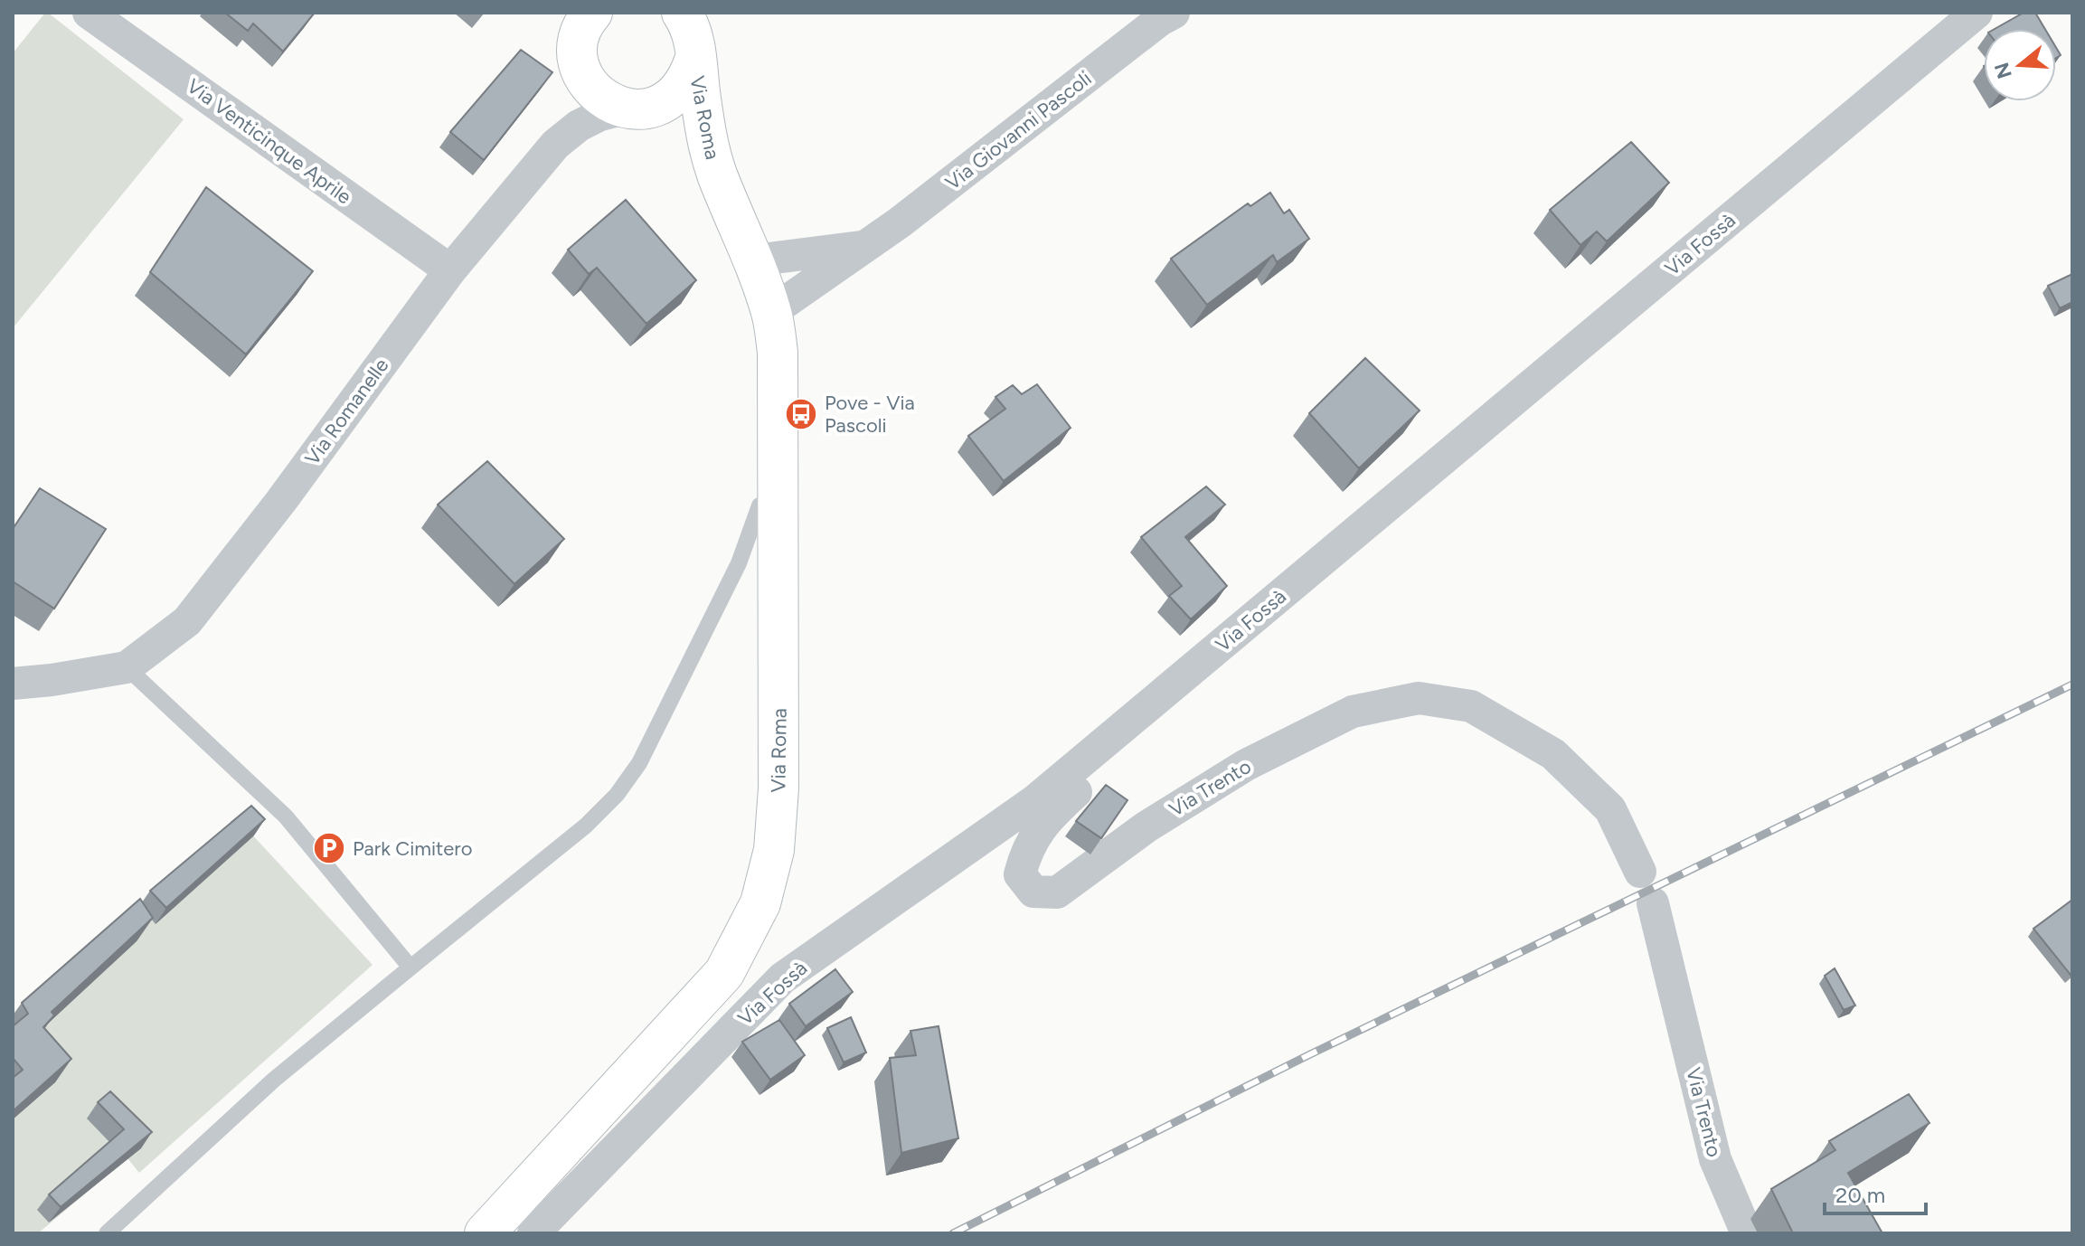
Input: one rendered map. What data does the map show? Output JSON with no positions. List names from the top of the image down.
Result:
{
  "streets": {
    "main road": ["Via Roma"],
    "street": [
      "Via Giovanni Pascoli",
      "Via Venticinque Aprile",
      "Via Fossà",
      "Via Romanelle",
      "Via Trento"
    ]
  },
  "crossings": [
    ["Via Roma", "Via Giovanni Pascoli"],
    ["Via Venticinque Aprile", "Via Romanelle"],
    ["Via Fossà", "Via Trento"]
  ],
  "places": {
    "bus stop": ["Pove - Via Pascoli"],
    "parking": ["Park Cimitero"]
  },
  "scale_bar": "20 m",
  "north": "left"
}
